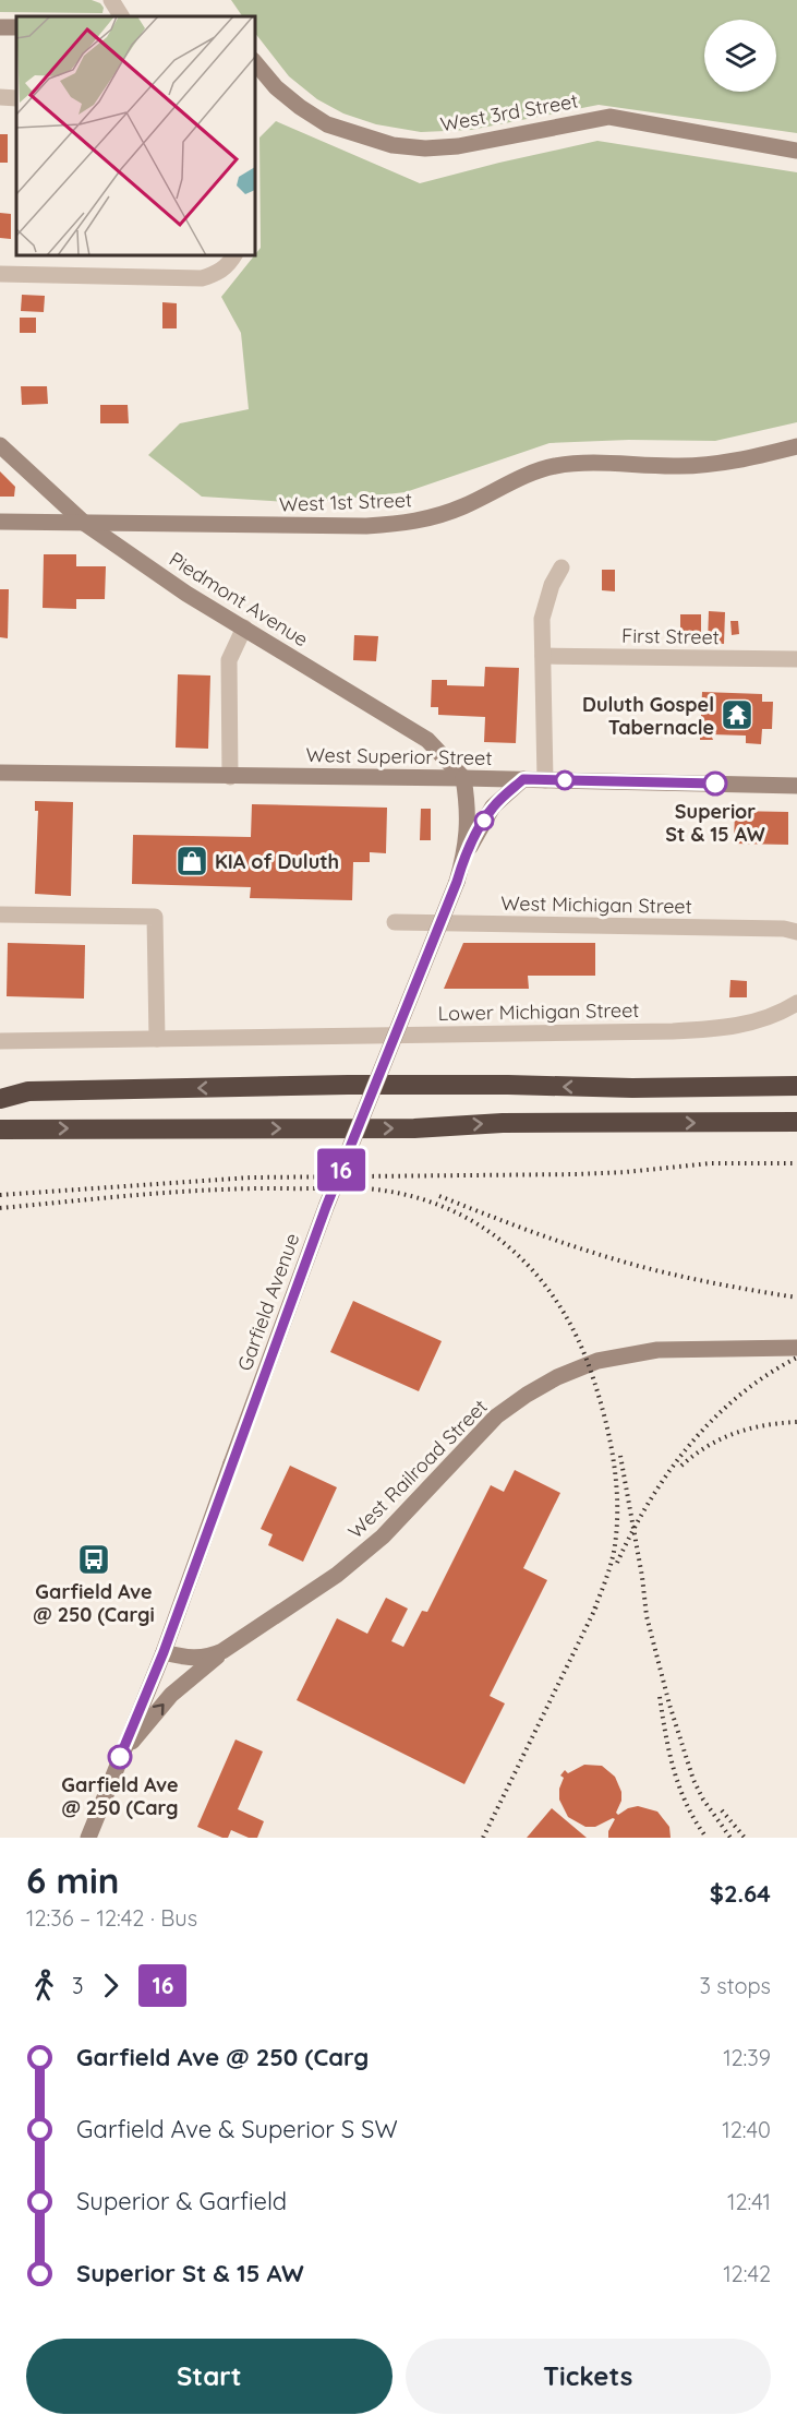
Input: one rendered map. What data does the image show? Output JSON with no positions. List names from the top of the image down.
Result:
{
  "streets": {
    "street": [
      "West 3rd Street",
      "West 1st Street",
      "Piedmont Avenue",
      "First Street",
      "West Superior Street",
      "West Michigan Street",
      "Lower Michigan Street",
      "Garfield Avenue",
      "West Railroad Street"
    ]
  },
  "crossings": [
    ["West 1st Street", "Piedmont Avenue"],
    ["Piedmont Avenue", "West Superior Street"],
    ["Piedmont Avenue", "Garfield Avenue"],
    ["West Superior Street", "Garfield Avenue"],
    ["Garfield Avenue", "West Railroad Street"]
  ],
  "places": {
    "temple": ["Duluth Gospel Tabernacle"],
    "other": ["Superior St & 15 AW", "Garfield Ave @ 250 (Carg"],
    "shop": ["KIA of Duluth"],
    "bus stop": ["Garfield Ave @ 250 (Cargi"]
  },
  "lines": ["bus line 16"],
  "page": {
    "on_map": "16",
    "heading": ["6 min", "12:36 – 12:42 · Bus", "$2.64"],
    "legs": ["3", "16", "3 stops"],
    "list": [
      {
        "name": "Garfield Ave @ 250 (Carg",
        "value": "12:39"
      },
      {
        "name": "Garfield Ave & Superior S SW",
        "value": "12:40"
      },
      {
        "name": "Superior & Garfield",
        "value": "12:41"
      },
      {
        "name": "Superior St & 15 AW",
        "value": "12:42"
      }
    ],
    "buttons": ["Start", "Tickets"]
  }
}
